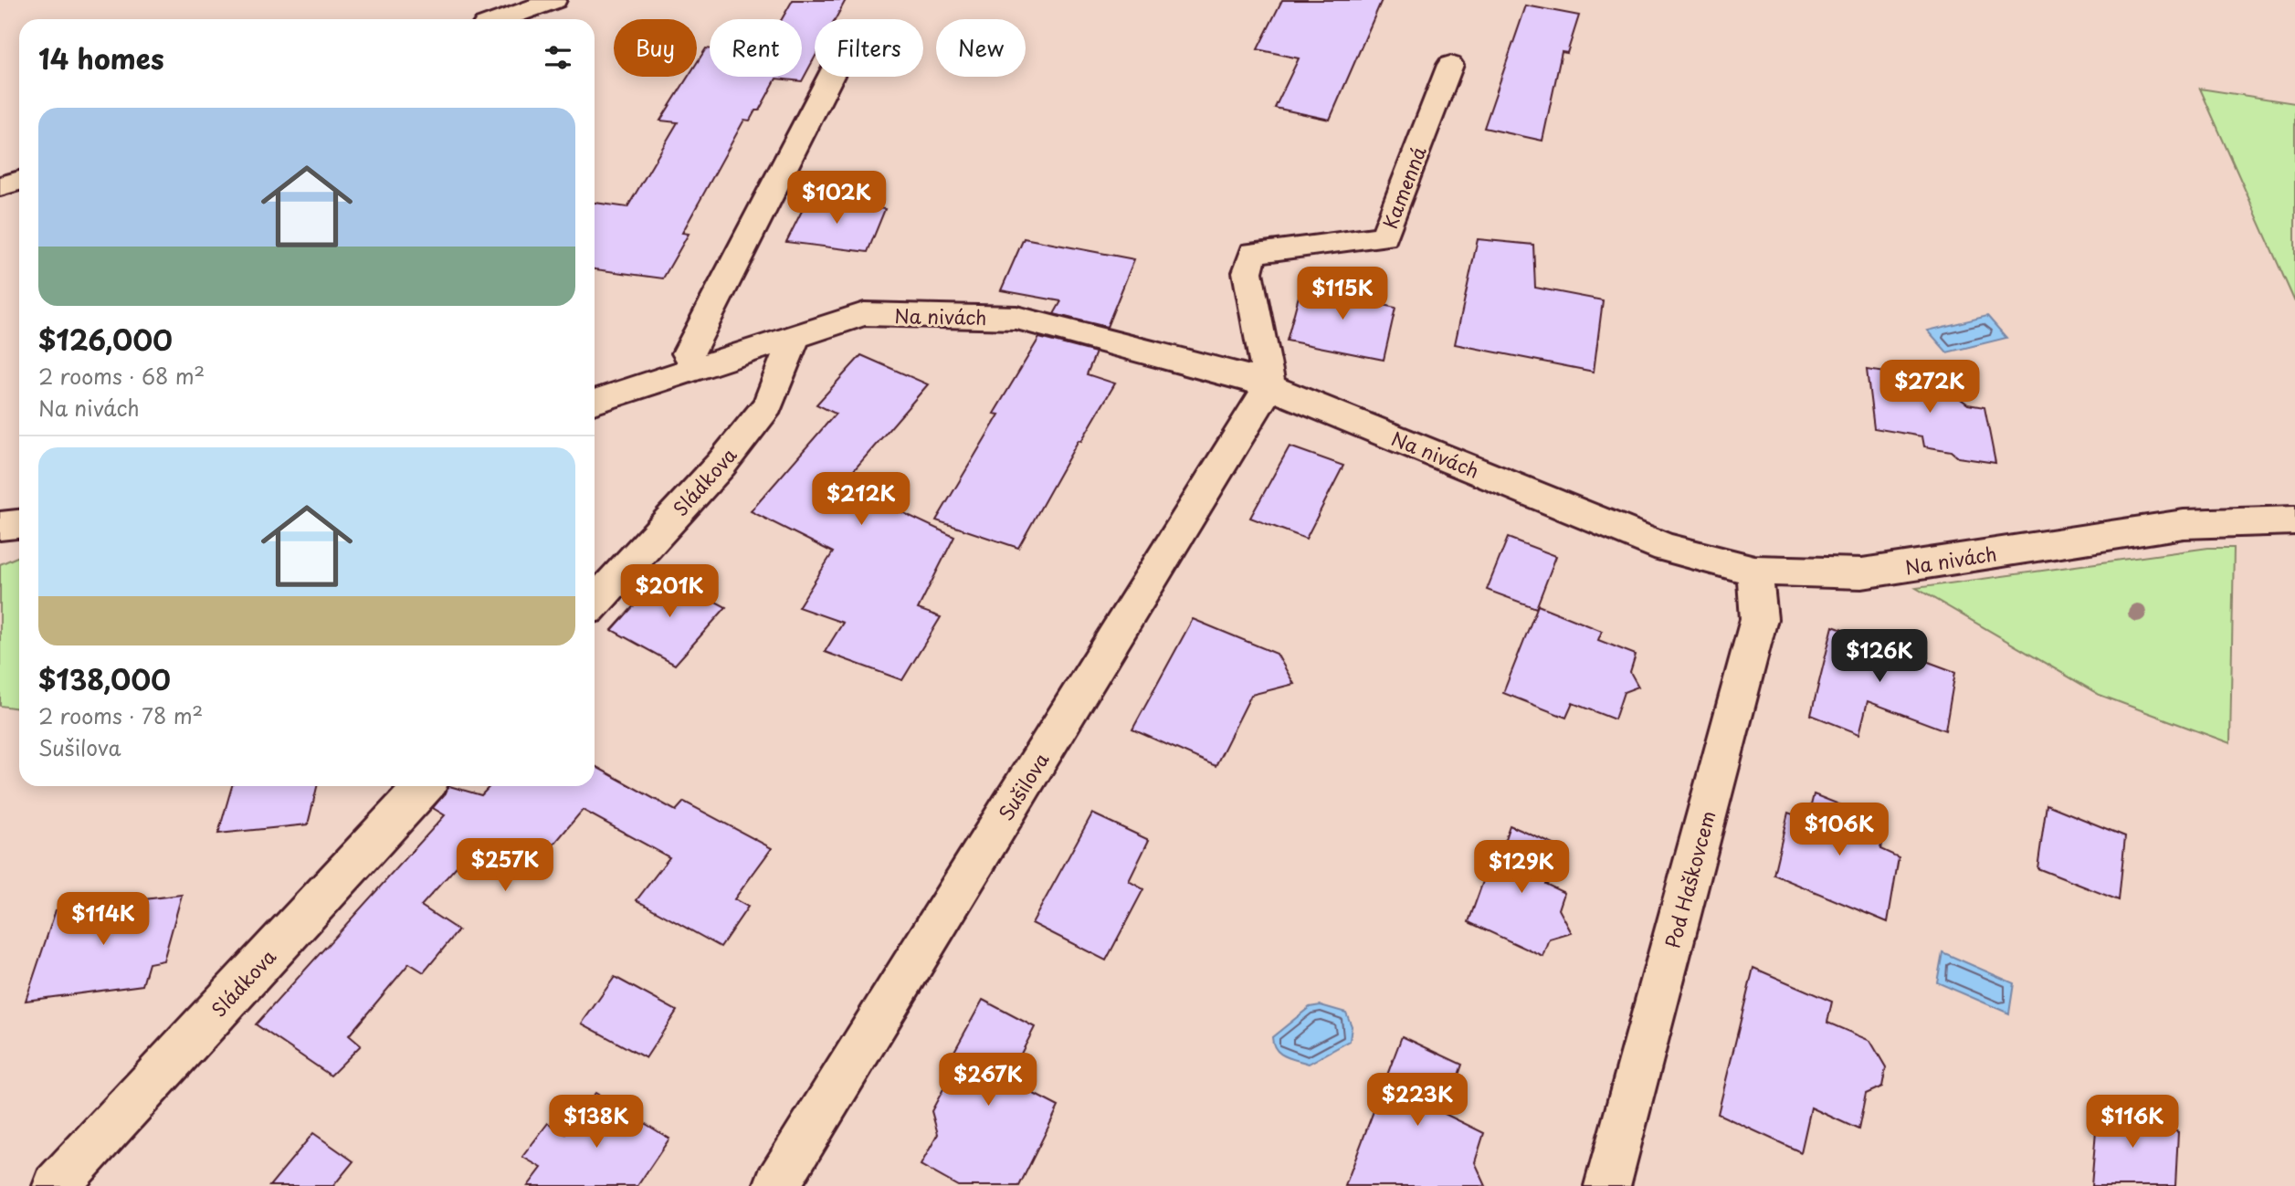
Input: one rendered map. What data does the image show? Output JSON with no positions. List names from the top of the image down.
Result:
{
  "streets": {
    "street": [
      "Kamenná",
      "Na nivách",
      "Sládkova",
      "Sušilova",
      "Pod Haškovcem"
    ]
  },
  "crossings": [
    ["Kamenná", "Na nivách"],
    ["Kamenná", "Sušilova"],
    ["Na nivách", "Sládkova"],
    ["Na nivách", "Sušilova"],
    ["Na nivách", "Pod Haškovcem"]
  ],
  "page": {
    "chip": [
      "Buy",
      "Rent",
      "Filters",
      "New"
    ],
    "heading": "14 homes",
    "list": [
      {
        "name": "$126,000",
        "note": "2 rooms · 68 m² · Na nivách"
      },
      {
        "name": "$138,000",
        "note": "2 rooms · 78 m² · Sušilova"
      }
    ],
    "price": [
      "$102K",
      "$115K",
      "$272K",
      "$212K",
      "$201K",
      "$126K",
      "$106K",
      "$257K",
      "$129K",
      "$114K",
      "$267K",
      "$223K",
      "$138K",
      "$116K"
    ]
  }
}
